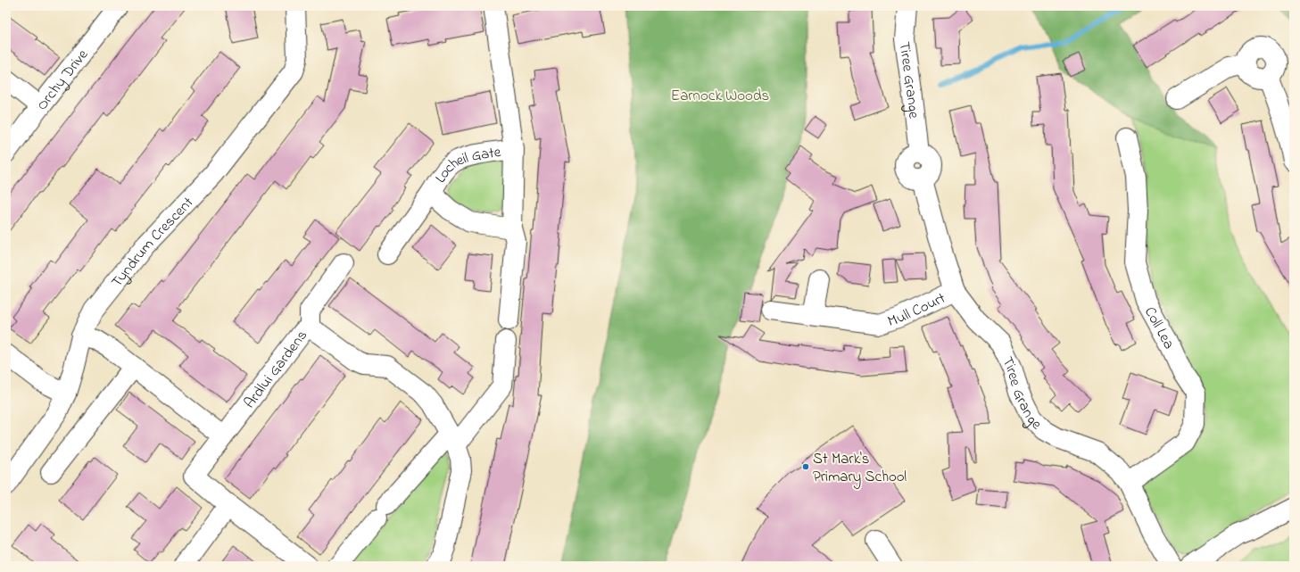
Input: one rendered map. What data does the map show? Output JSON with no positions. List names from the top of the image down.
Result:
{
  "streets": {
    "street": [
      "Orchy Drive",
      "Tiree Grange",
      "Locheil Gate",
      "Tyndrum Crescent",
      "Mull Court",
      "Coll Lea",
      "Ardlui Gardens"
    ]
  },
  "crossings": [
    ["Tiree Grange", "Mull Court"],
    ["Tiree Grange", "Coll Lea"]
  ],
  "parks": ["Earnock Woods"],
  "places": ["St Mark's Primary School"]
}
